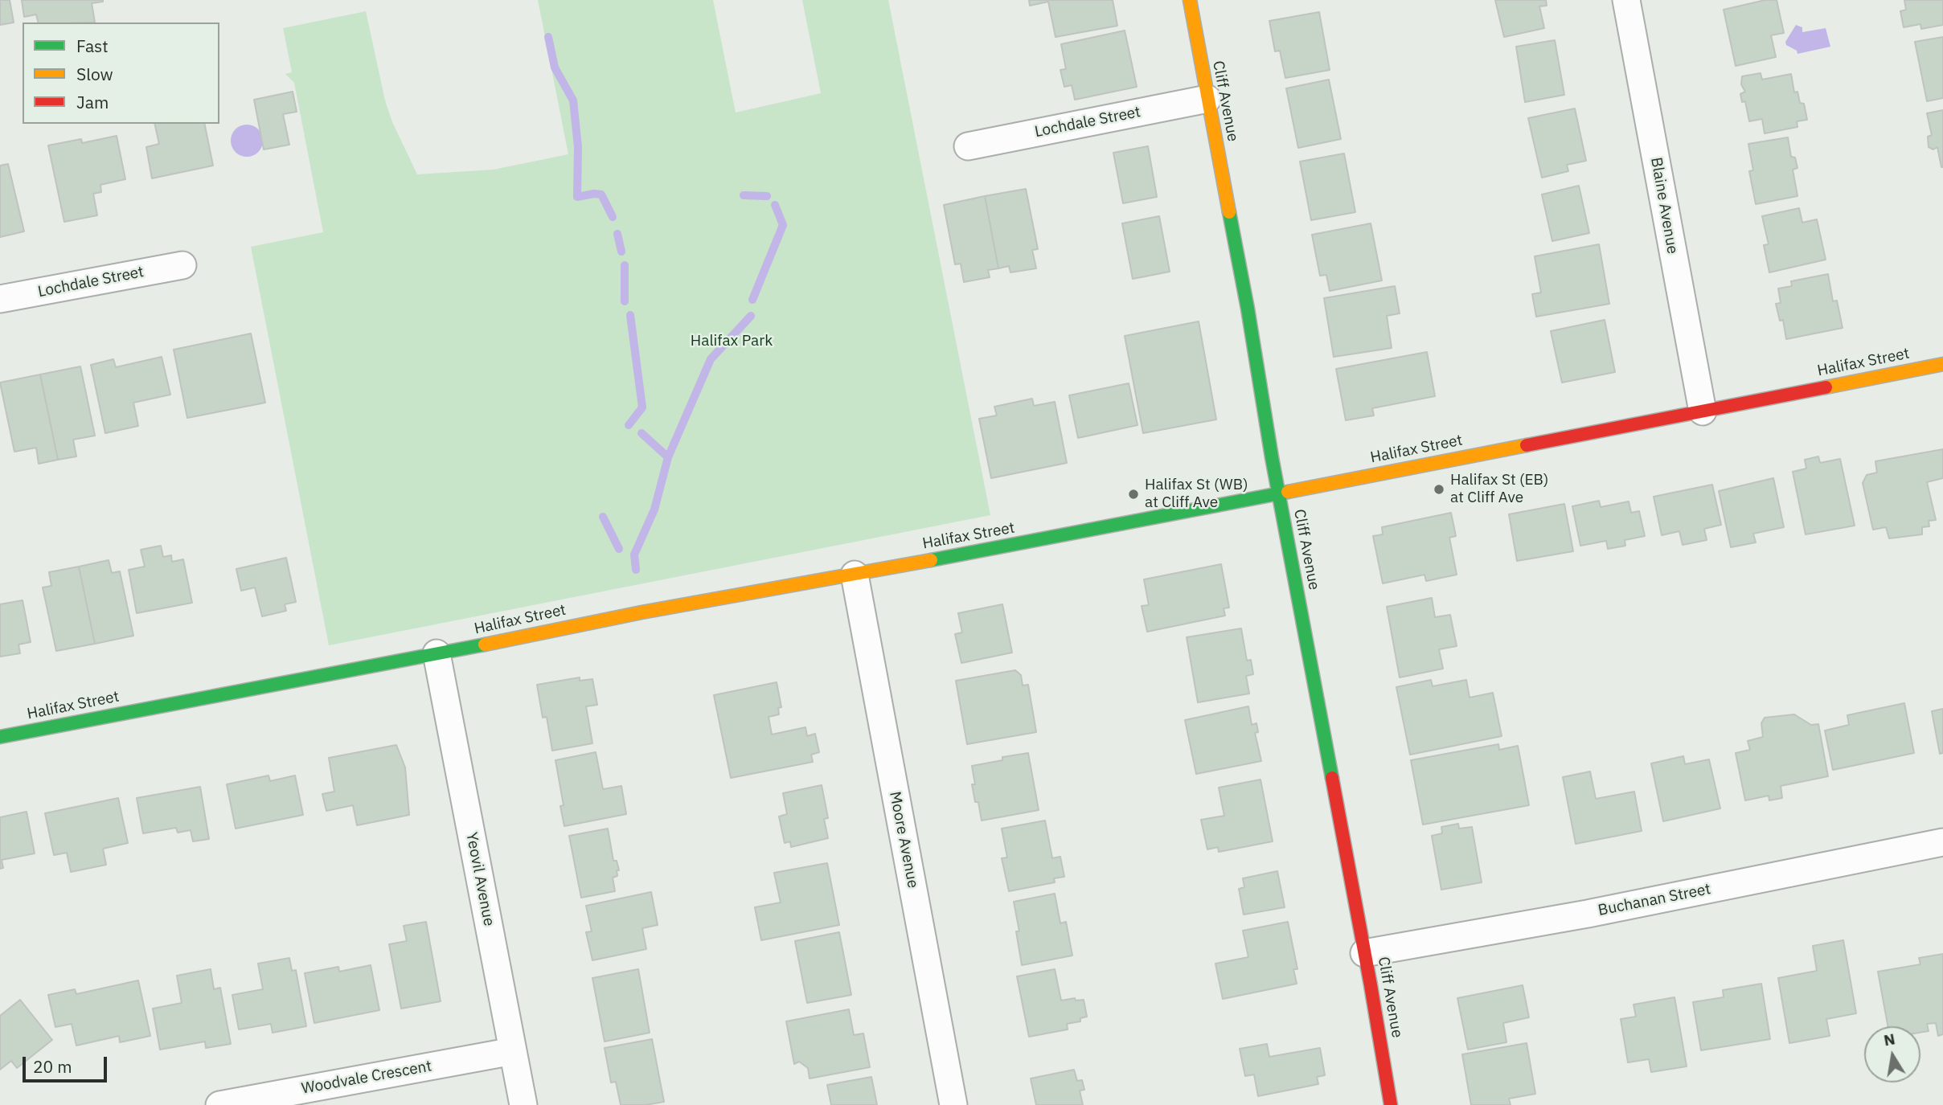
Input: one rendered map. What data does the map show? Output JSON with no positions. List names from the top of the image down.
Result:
{
  "streets": {
    "street": [
      "Cliff Avenue",
      "Lochdale Street",
      "Blaine Avenue",
      "Halifax Street",
      "Moore Avenue",
      "Yeovil Avenue",
      "Buchanan Street",
      "Woodvale Crescent"
    ]
  },
  "crossings": [
    ["Cliff Avenue", "Lochdale Street"],
    ["Cliff Avenue", "Halifax Street"],
    ["Cliff Avenue", "Buchanan Street"],
    ["Blaine Avenue", "Halifax Street"],
    ["Halifax Street", "Moore Avenue"],
    ["Halifax Street", "Yeovil Avenue"],
    ["Yeovil Avenue", "Woodvale Crescent"]
  ],
  "parks": ["Halifax Park"],
  "places": ["Halifax St (EB) at Cliff Ave", "Halifax St (WB) at Cliff Ave"],
  "legend": ["Fast", "Slow", "Jam"],
  "scale_bar": "20 m",
  "north": "top"
}
